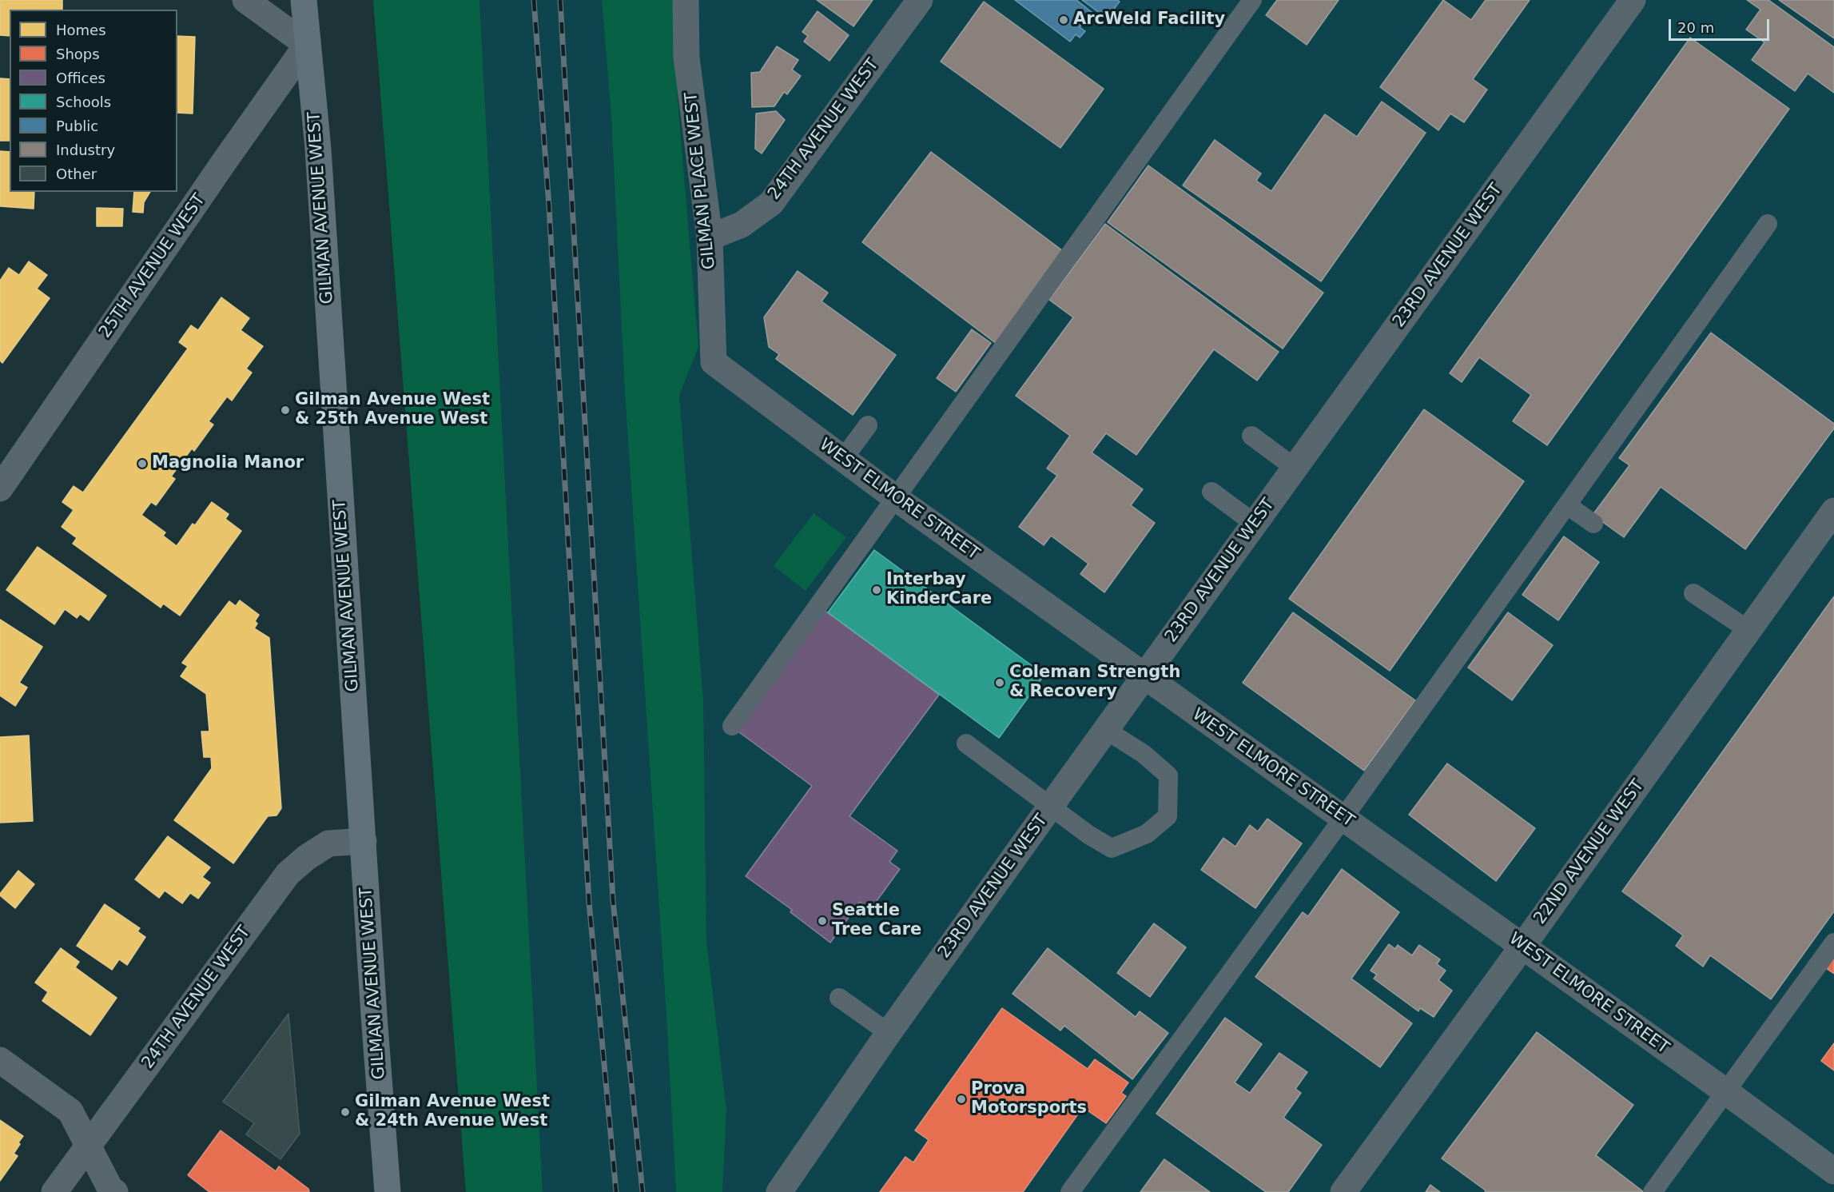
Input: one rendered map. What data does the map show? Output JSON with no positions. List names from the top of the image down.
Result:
{
  "streets": {
    "main road": ["GILMAN AVENUE WEST"],
    "street": [
      "24TH AVENUE WEST",
      "GILMAN PLACE WEST",
      "23RD AVENUE WEST",
      "25TH AVENUE WEST",
      "WEST ELMORE STREET",
      "22ND AVENUE WEST"
    ]
  },
  "crossings": [
    ["24TH AVENUE WEST", "GILMAN PLACE WEST"],
    ["24TH AVENUE WEST", "GILMAN AVENUE WEST"],
    ["GILMAN PLACE WEST", "WEST ELMORE STREET"],
    ["GILMAN AVENUE WEST", "25TH AVENUE WEST"],
    ["23RD AVENUE WEST", "WEST ELMORE STREET"],
    ["WEST ELMORE STREET", "22ND AVENUE WEST"]
  ],
  "places": [
    "ArcWeld Facility",
    "Gilman Avenue West & 25th Avenue West",
    "Magnolia Manor",
    "Interbay KinderCare",
    "Coleman Strength & Recovery",
    "Seattle Tree Care",
    "Prova Motorsports",
    "Gilman Avenue West & 24th Avenue West"
  ],
  "legend": [
    "Homes",
    "Shops",
    "Offices",
    "Schools",
    "Public",
    "Industry",
    "Other"
  ],
  "scale_bar": "20 m"
}
